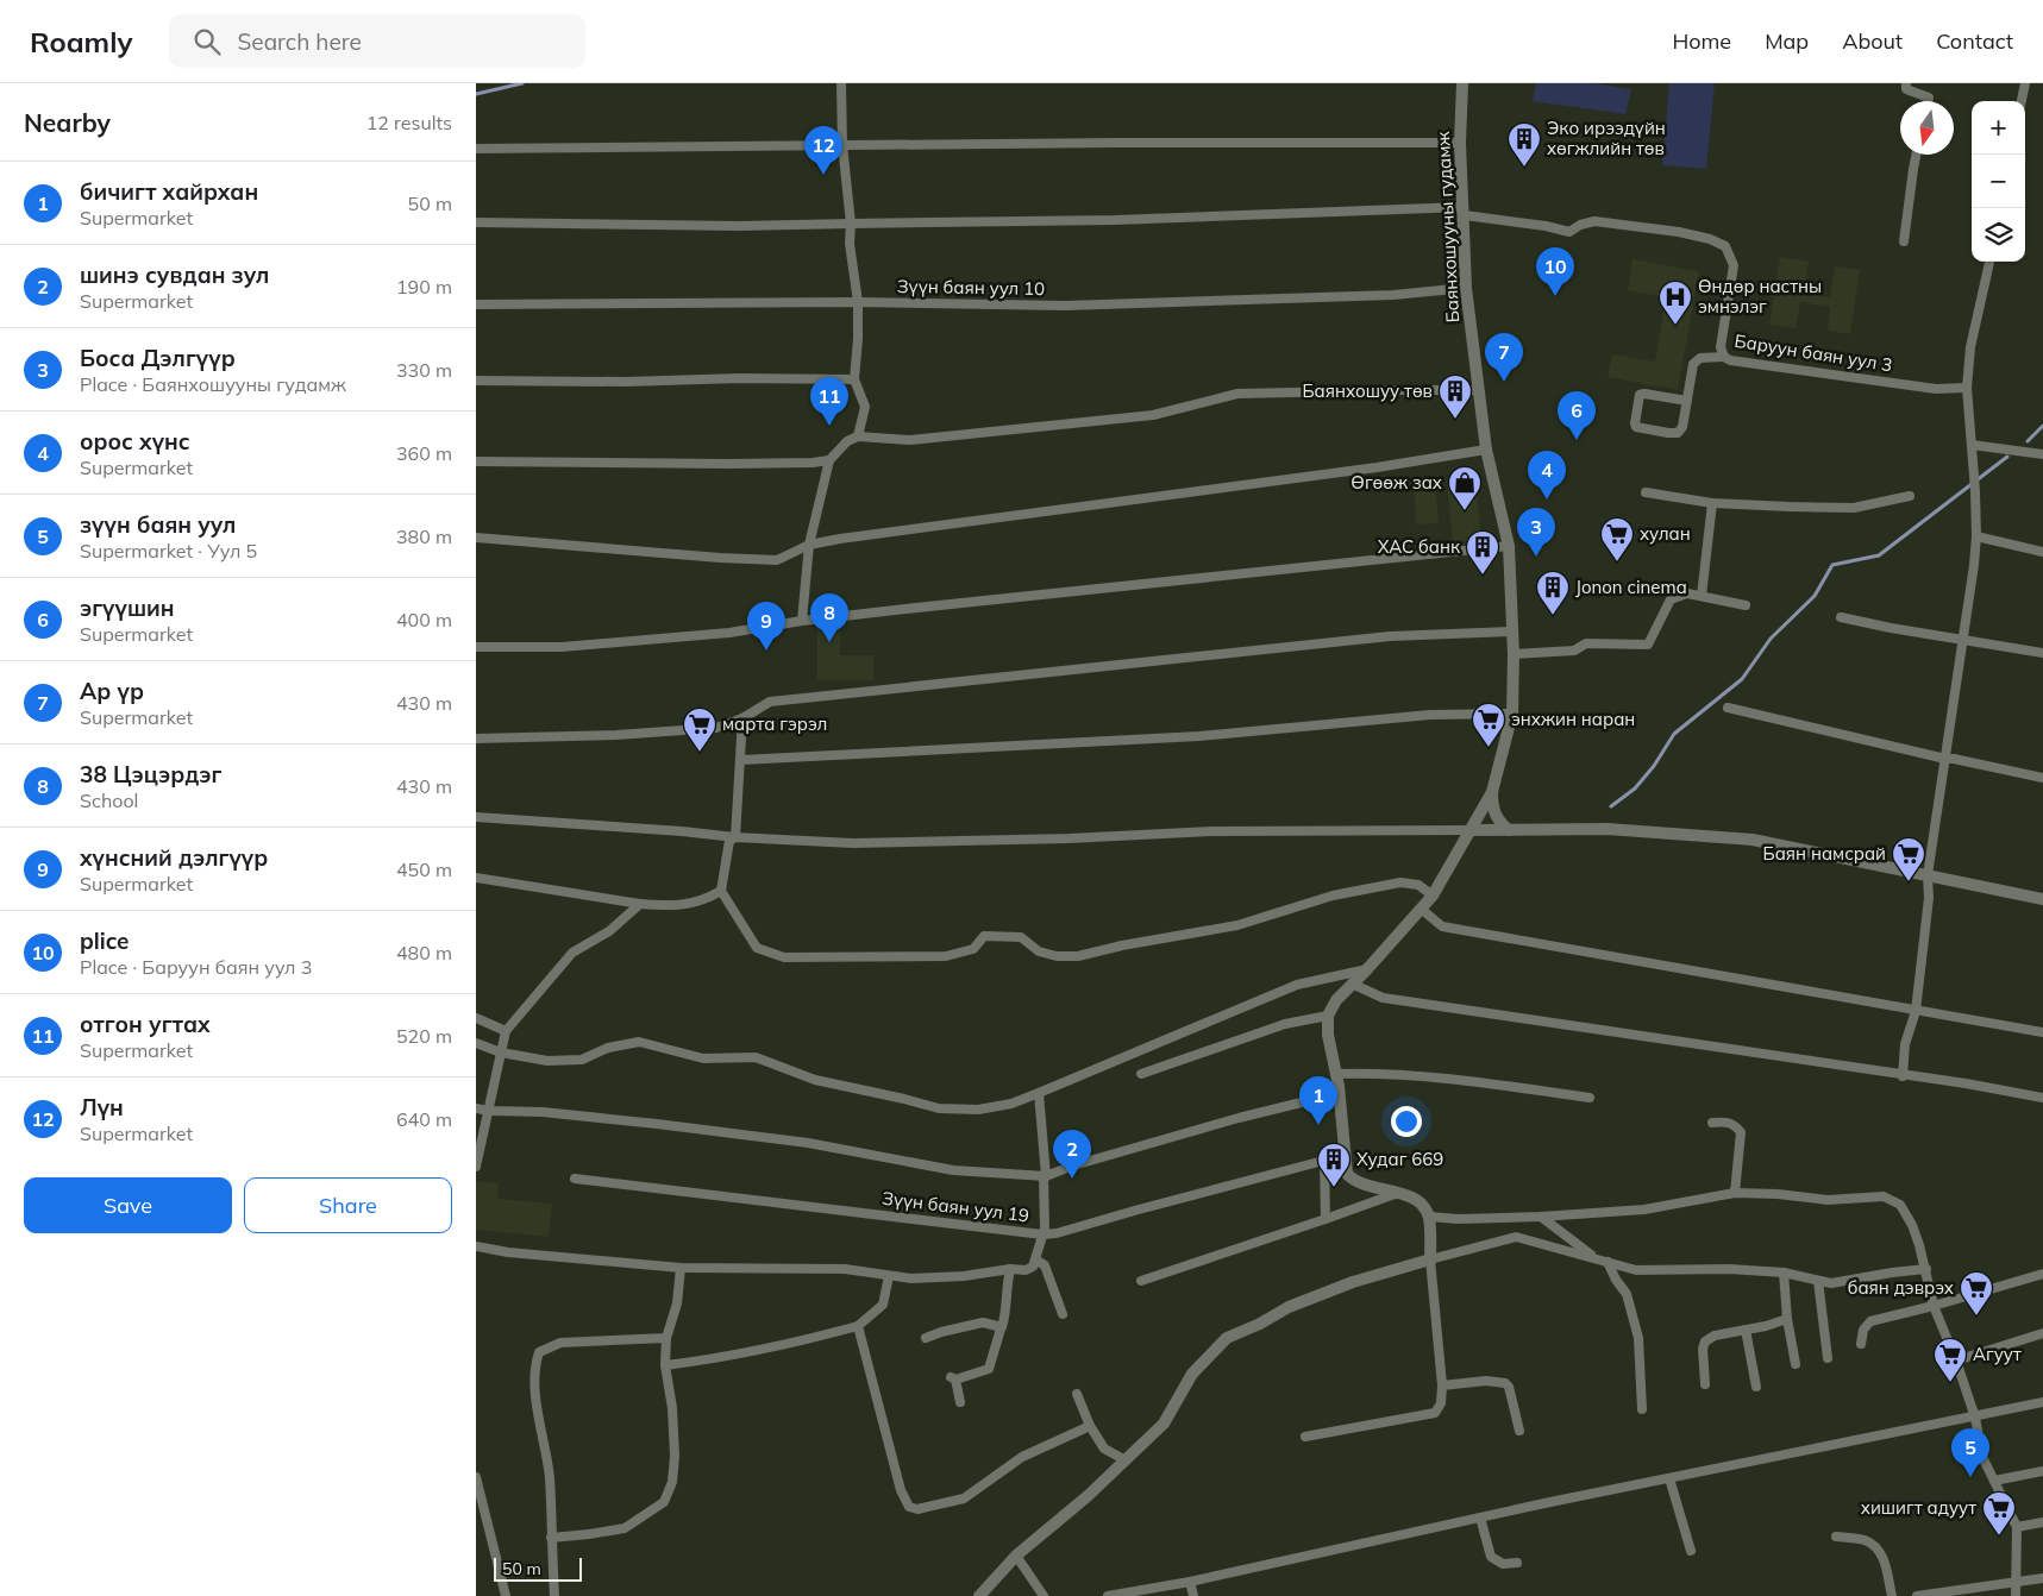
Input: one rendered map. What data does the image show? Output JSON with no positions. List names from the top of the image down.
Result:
{
  "streets": {
    "street": [
      "Баянхошууны гудамж",
      "Зүүн баян уул 10",
      "Баруун баян уул 3",
      "Зүүн баян уул 19"
    ]
  },
  "crossings": [
    ["Баянхошууны гудамж", "Зүүн баян уул 10"],
    ["Баянхошууны гудамж", "Баруун баян уул 3"]
  ],
  "places": {
    "building": [
      "Эко ирээдүйн хөгжлийн төв",
      "Баянхошуу төв",
      "ХАС банк",
      "Jonon cinema",
      "Худаг 669"
    ],
    "hospital": ["Өндөр настны эмнэлэг"],
    "shop": ["Өгөөж зах"],
    "supermarket": [
      "хулан",
      "энхжин наран",
      "марта гэрэл",
      "Баян намсрай",
      "баян дэврэх",
      "Агуут",
      "хишигт адуут"
    ]
  },
  "scale_bar": "50 m",
  "north": "bottom",
  "page": {
    "header": "Roamly",
    "search": "Search here",
    "nav": [
      "Home",
      "Map",
      "About",
      "Contact"
    ],
    "heading": ["Nearby", "12 results"],
    "map_buttons": ["+", "−"],
    "pins": [
      "12",
      "10",
      "7",
      "11",
      "6",
      "4",
      "3",
      "8",
      "9",
      "1",
      "2",
      "5"
    ],
    "list": [
      {
        "mark": "1",
        "name": "бичигт хайрхан",
        "note": "Supermarket",
        "value": "50 m"
      },
      {
        "mark": "2",
        "name": "шинэ сувдан зул",
        "note": "Supermarket",
        "value": "190 m"
      },
      {
        "mark": "3",
        "name": "Боса Дэлгүүр",
        "note": "Place · Баянхошууны гудамж",
        "value": "330 m"
      },
      {
        "mark": "4",
        "name": "орос хүнс",
        "note": "Supermarket",
        "value": "360 m"
      },
      {
        "mark": "5",
        "name": "зүүн баян уул",
        "note": "Supermarket · Уул 5",
        "value": "380 m"
      },
      {
        "mark": "6",
        "name": "эгүүшин",
        "note": "Supermarket",
        "value": "400 m"
      },
      {
        "mark": "7",
        "name": "Ар үр",
        "note": "Supermarket",
        "value": "430 m"
      },
      {
        "mark": "8",
        "name": "38 Цэцэрдэг",
        "note": "School",
        "value": "430 m"
      },
      {
        "mark": "9",
        "name": "хүнсний дэлгүүр",
        "note": "Supermarket",
        "value": "450 m"
      },
      {
        "mark": "10",
        "name": "plice",
        "note": "Place · Баруун баян уул 3",
        "value": "480 m"
      },
      {
        "mark": "11",
        "name": "отгон угтах",
        "note": "Supermarket",
        "value": "520 m"
      },
      {
        "mark": "12",
        "name": "Лүн",
        "note": "Supermarket",
        "value": "640 m"
      }
    ],
    "buttons": ["Save", "Share"],
    "scale": "50 m"
  }
}
